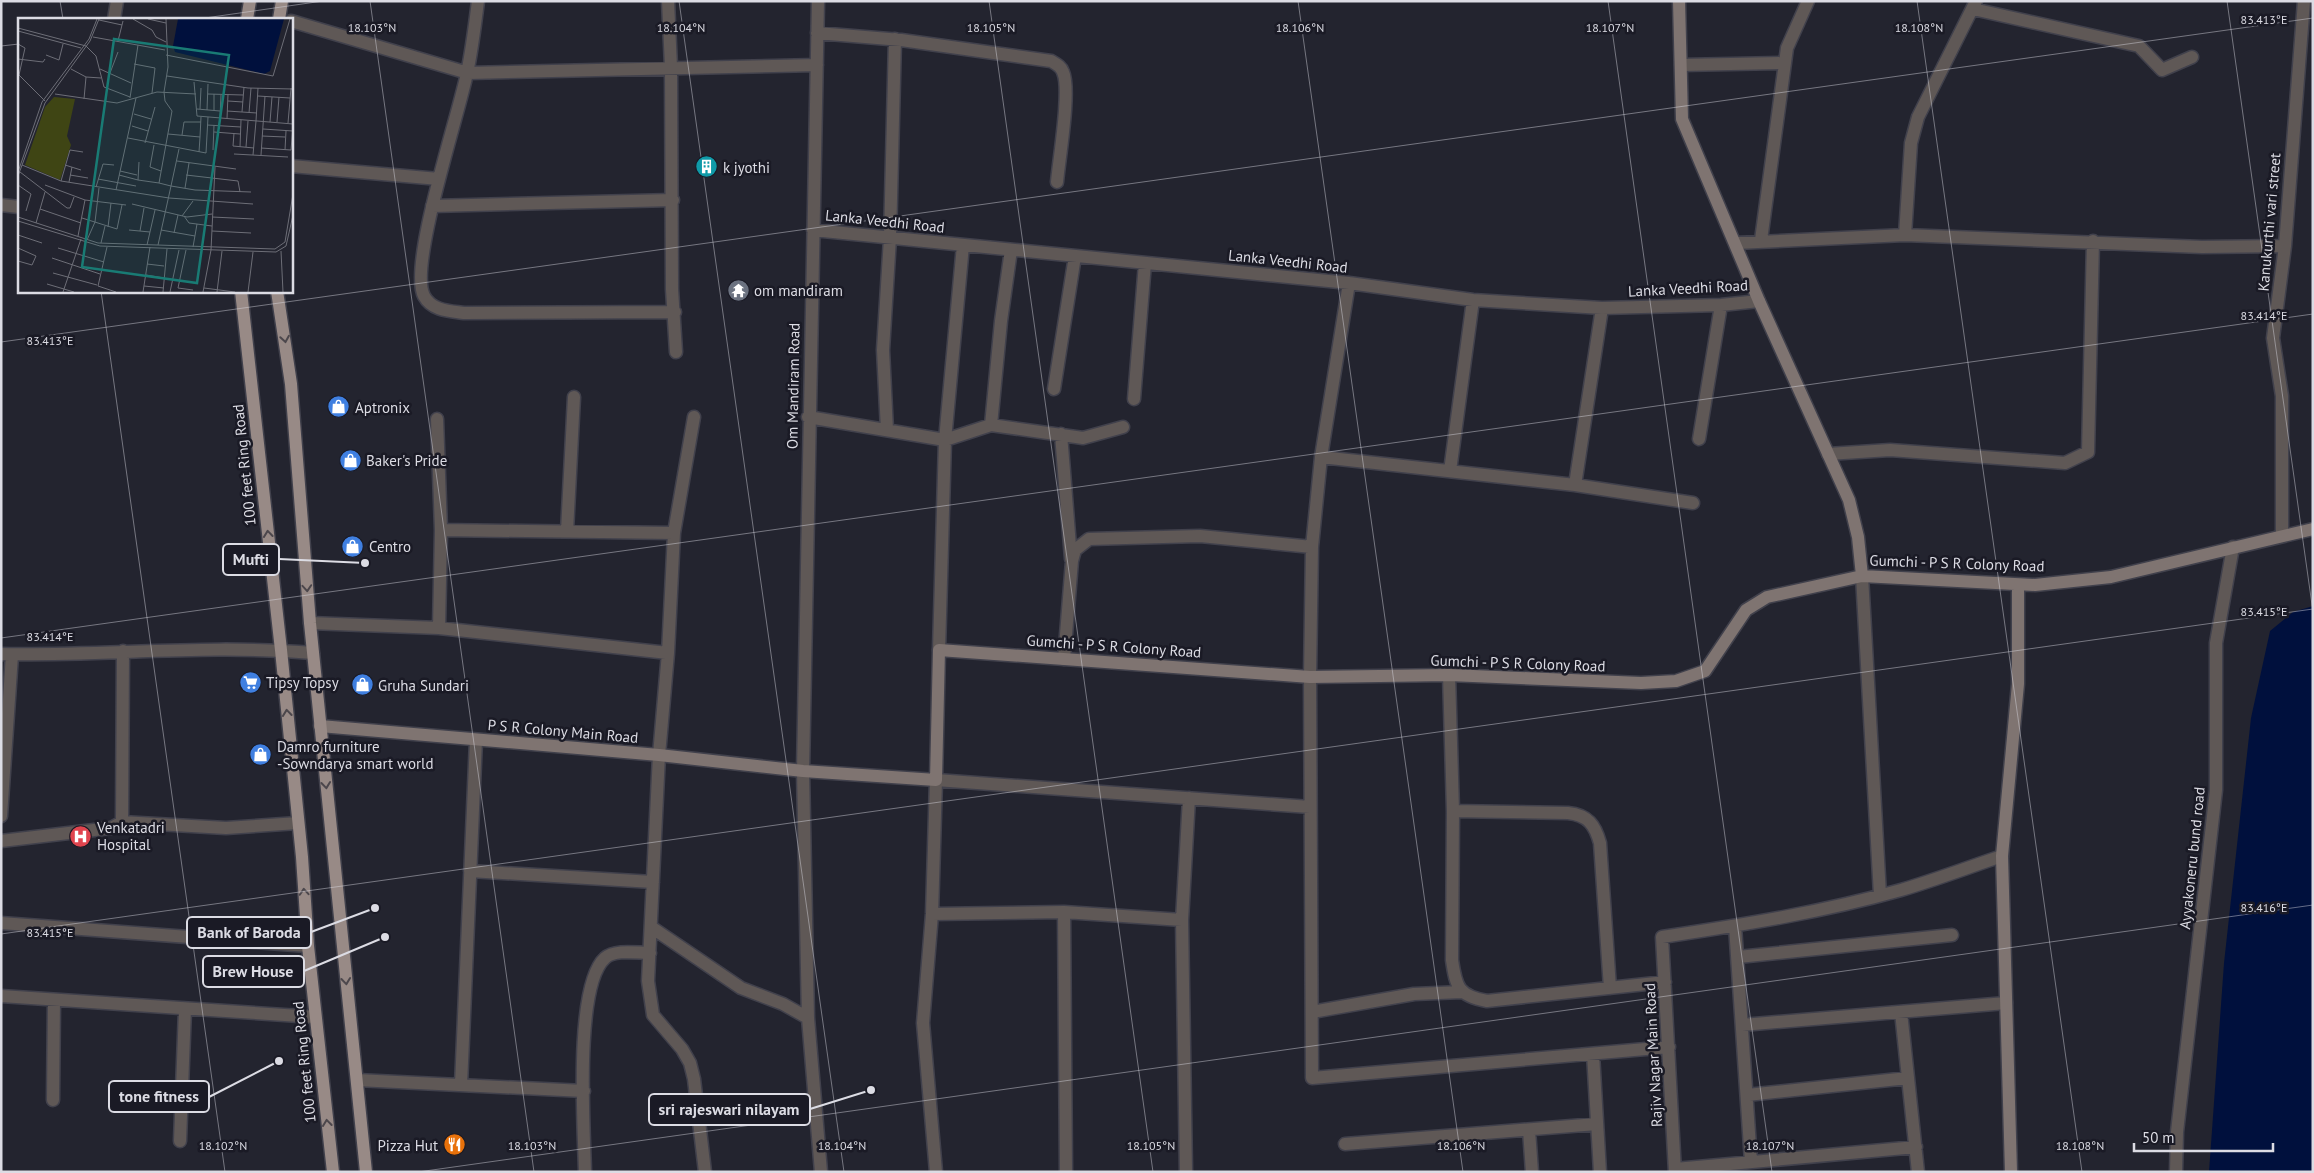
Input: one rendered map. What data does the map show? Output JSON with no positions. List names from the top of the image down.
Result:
{
  "streets": {
    "main road": ["100 feet Ring Road"],
    "street": [
      "Lanka Veedhi Road",
      "Kanukurthi vari street",
      "Om Mandiram Road",
      "Gumchi - P S R Colony Road",
      "P S R Colony Main Road",
      "Ayyakoneru bund road",
      "Rajiv Nagar Main Road"
    ]
  },
  "crossings": [
    ["Lanka Veedhi Road", "Om Mandiram Road"],
    ["Lanka Veedhi Road", "Gumchi - P S R Colony Road"],
    ["Kanukurthi vari street", "Gumchi - P S R Colony Road"],
    ["Om Mandiram Road", "P S R Colony Main Road"],
    ["Gumchi - P S R Colony Road", "Ayyakoneru bund road"]
  ],
  "places": {
    "building": ["k jyothi"],
    "temple": ["om mandiram"],
    "shop": [
      "Aptronix",
      "Baker's Pride",
      "Centro",
      "Gruha Sundari",
      "Damro furniture -Sowndarya smart world"
    ],
    "other": [
      "Mufti",
      "Bank of Baroda",
      "Brew House",
      "tone fitness",
      "sri rajeswari nilayam"
    ],
    "supermarket": ["Tipsy Topsy"],
    "hospital": ["Venkatadri Hospital"],
    "restaurant": ["Pizza Hut"]
  },
  "scale_bar": "50 m",
  "coordinates": [
    "83.413°E",
    "18.103°N",
    "18.104°N",
    "18.105°N",
    "18.106°N",
    "18.107°N",
    "18.108°N",
    "83.414°E",
    "83.415°E",
    "83.416°E",
    "18.102°N"
  ]
}
